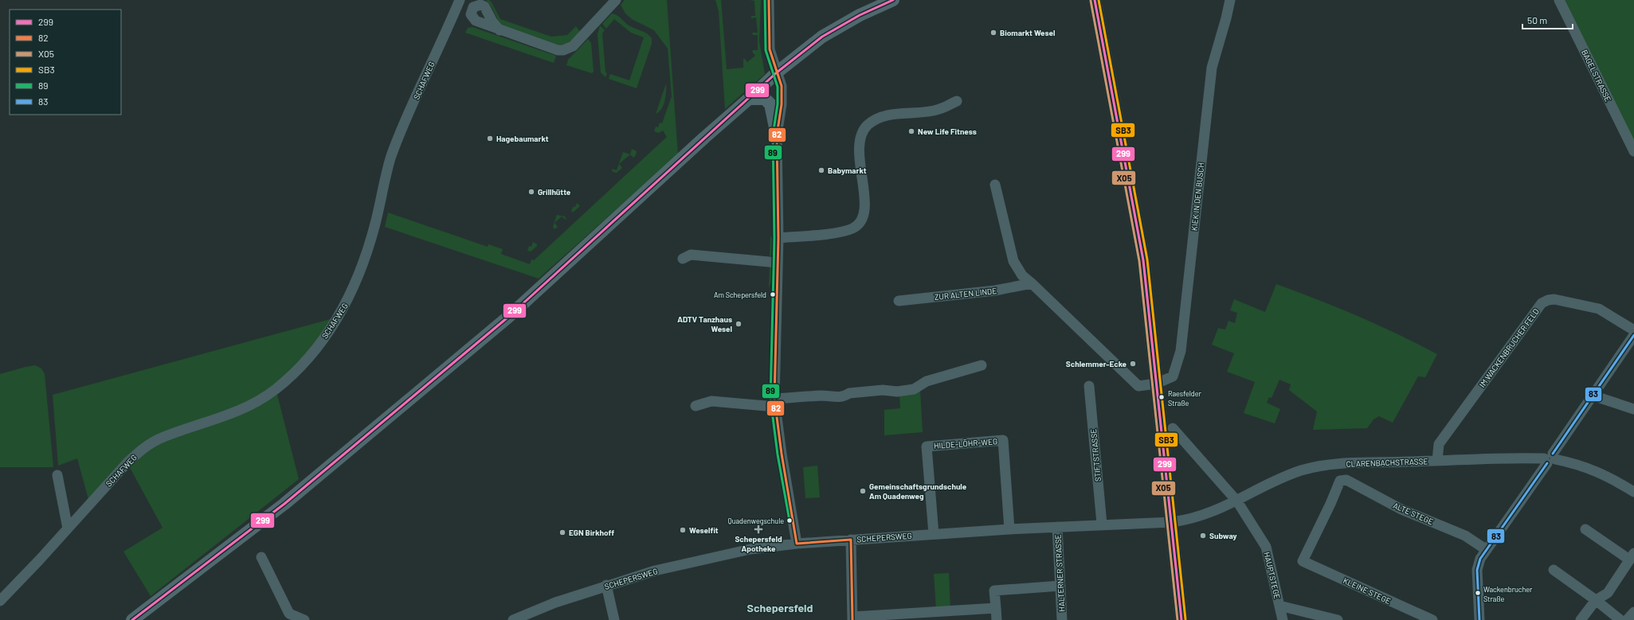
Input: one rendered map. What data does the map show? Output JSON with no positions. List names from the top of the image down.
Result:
{
  "streets": {
    "street": [
      "BAGELSTRASSE",
      "SCHAFWEG",
      "KIEK IN DEN BUSCH",
      "ZUR ALTEN LINDE",
      "IM WACKENBRUCHER FELD",
      "HILDE-LÖHR-WEG",
      "STIFTSTRASSE",
      "CLARENBACHSTRASSE",
      "ALTE STEGE",
      "SCHEPERSWEG",
      "HALTERNER STRASSE",
      "HAUPTSTEGE",
      "KLEINE STEGE"
    ]
  },
  "crossings": [
    ["IM WACKENBRUCHER FELD", "CLARENBACHSTRASSE"],
    ["HILDE-LÖHR-WEG", "SCHEPERSWEG"],
    ["STIFTSTRASSE", "SCHEPERSWEG"],
    ["CLARENBACHSTRASSE", "SCHEPERSWEG"],
    ["CLARENBACHSTRASSE", "HAUPTSTEGE"],
    ["ALTE STEGE", "KLEINE STEGE"],
    ["SCHEPERSWEG", "HALTERNER STRASSE"]
  ],
  "districts": ["Schepersfeld"],
  "places": {
    "other": [
      "Biomarkt Wesel",
      "New Life Fitness",
      "Hagebaumarkt",
      "Babymarkt",
      "Grillhütte",
      "Am Schepersfeld",
      "ADTV Tanzhaus Wesel",
      "Schlemmer-Ecke",
      "Raesfelder Straße",
      "Gemeinschaftsgrundschule Am Quadenweg",
      "Quadenwegschule",
      "Weselfit",
      "EGN Birkhoff",
      "Subway",
      "Wackenbrucher Straße"
    ],
    "health": ["Schepersfeld Apotheke"]
  },
  "lines": [
    "transit line 299",
    "transit line 82",
    "transit line SB3",
    "transit line 89",
    "transit line X05",
    "transit line 83"
  ],
  "legend": [
    "299",
    "82",
    "X05",
    "SB3",
    "89",
    "83"
  ],
  "scale_bar": "50 m"
}
